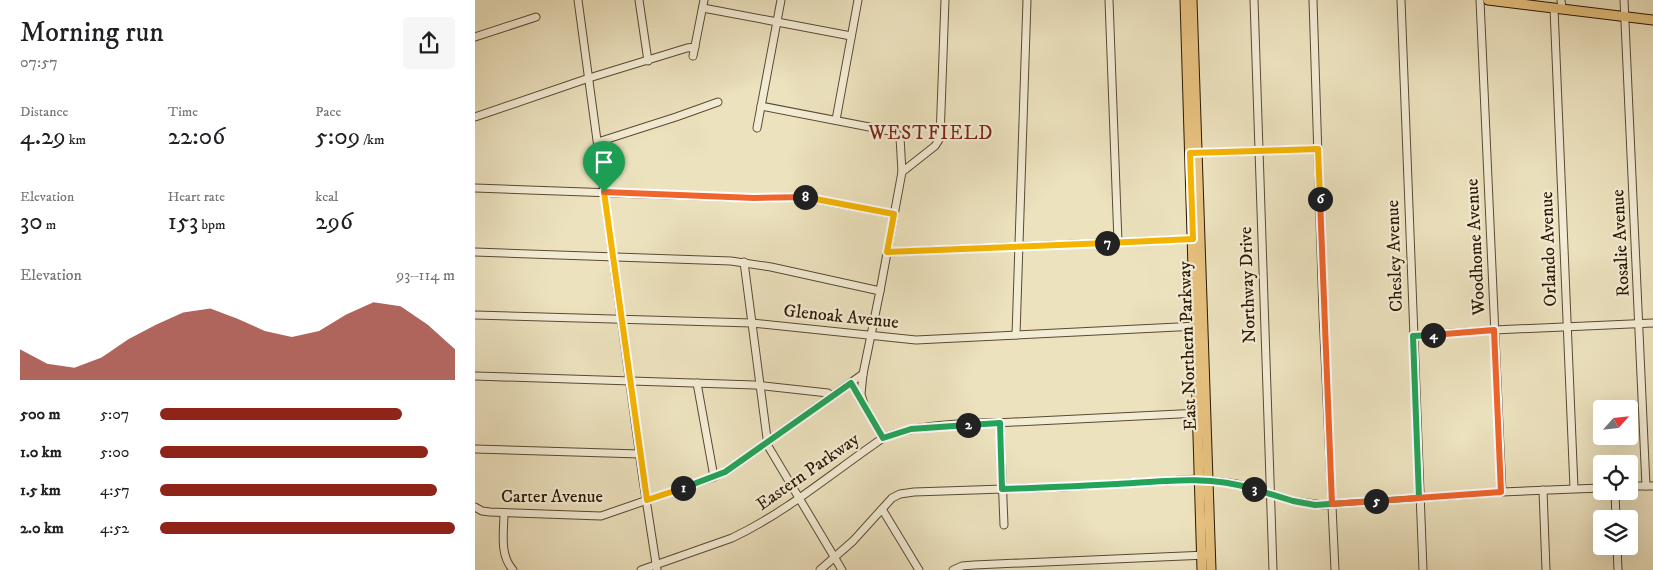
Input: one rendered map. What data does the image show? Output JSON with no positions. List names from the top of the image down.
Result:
{
  "streets": {
    "main road": ["East Northern Parkway"],
    "street": [
      "Rosalie Avenue",
      "Woodhome Avenue",
      "Orlando Avenue",
      "Chesley Avenue",
      "Northway Drive",
      "Glenoak Avenue",
      "Eastern Parkway",
      "Carter Avenue"
    ]
  },
  "crossings": [
    ["Glenoak Avenue", "East Northern Parkway"],
    ["East Northern Parkway", "Eastern Parkway"]
  ],
  "districts": ["WESTFIELD"],
  "north": "top right",
  "page": {
    "heading": ["Morning run", "07:57"],
    "stats": [
      ["Distance", "4.29 km"],
      ["Time", "22:06"],
      ["Pace", "5:09 /km"],
      ["Elevation", "30 m"],
      ["Heart rate", "153 bpm"],
      ["kcal", "296"]
    ],
    "pins": [
      "8",
      "6",
      "7",
      "4",
      "2",
      "1",
      "3",
      "5"
    ],
    "chart": ["Elevation", "93–114 m"],
    "list": [
      {
        "name": "500 m",
        "note": "5:07"
      },
      {
        "name": "1.0 km",
        "note": "5:00"
      },
      {
        "name": "1.5 km",
        "note": "4:57"
      },
      {
        "name": "2.0 km",
        "note": "4:52"
      }
    ]
  }
}
